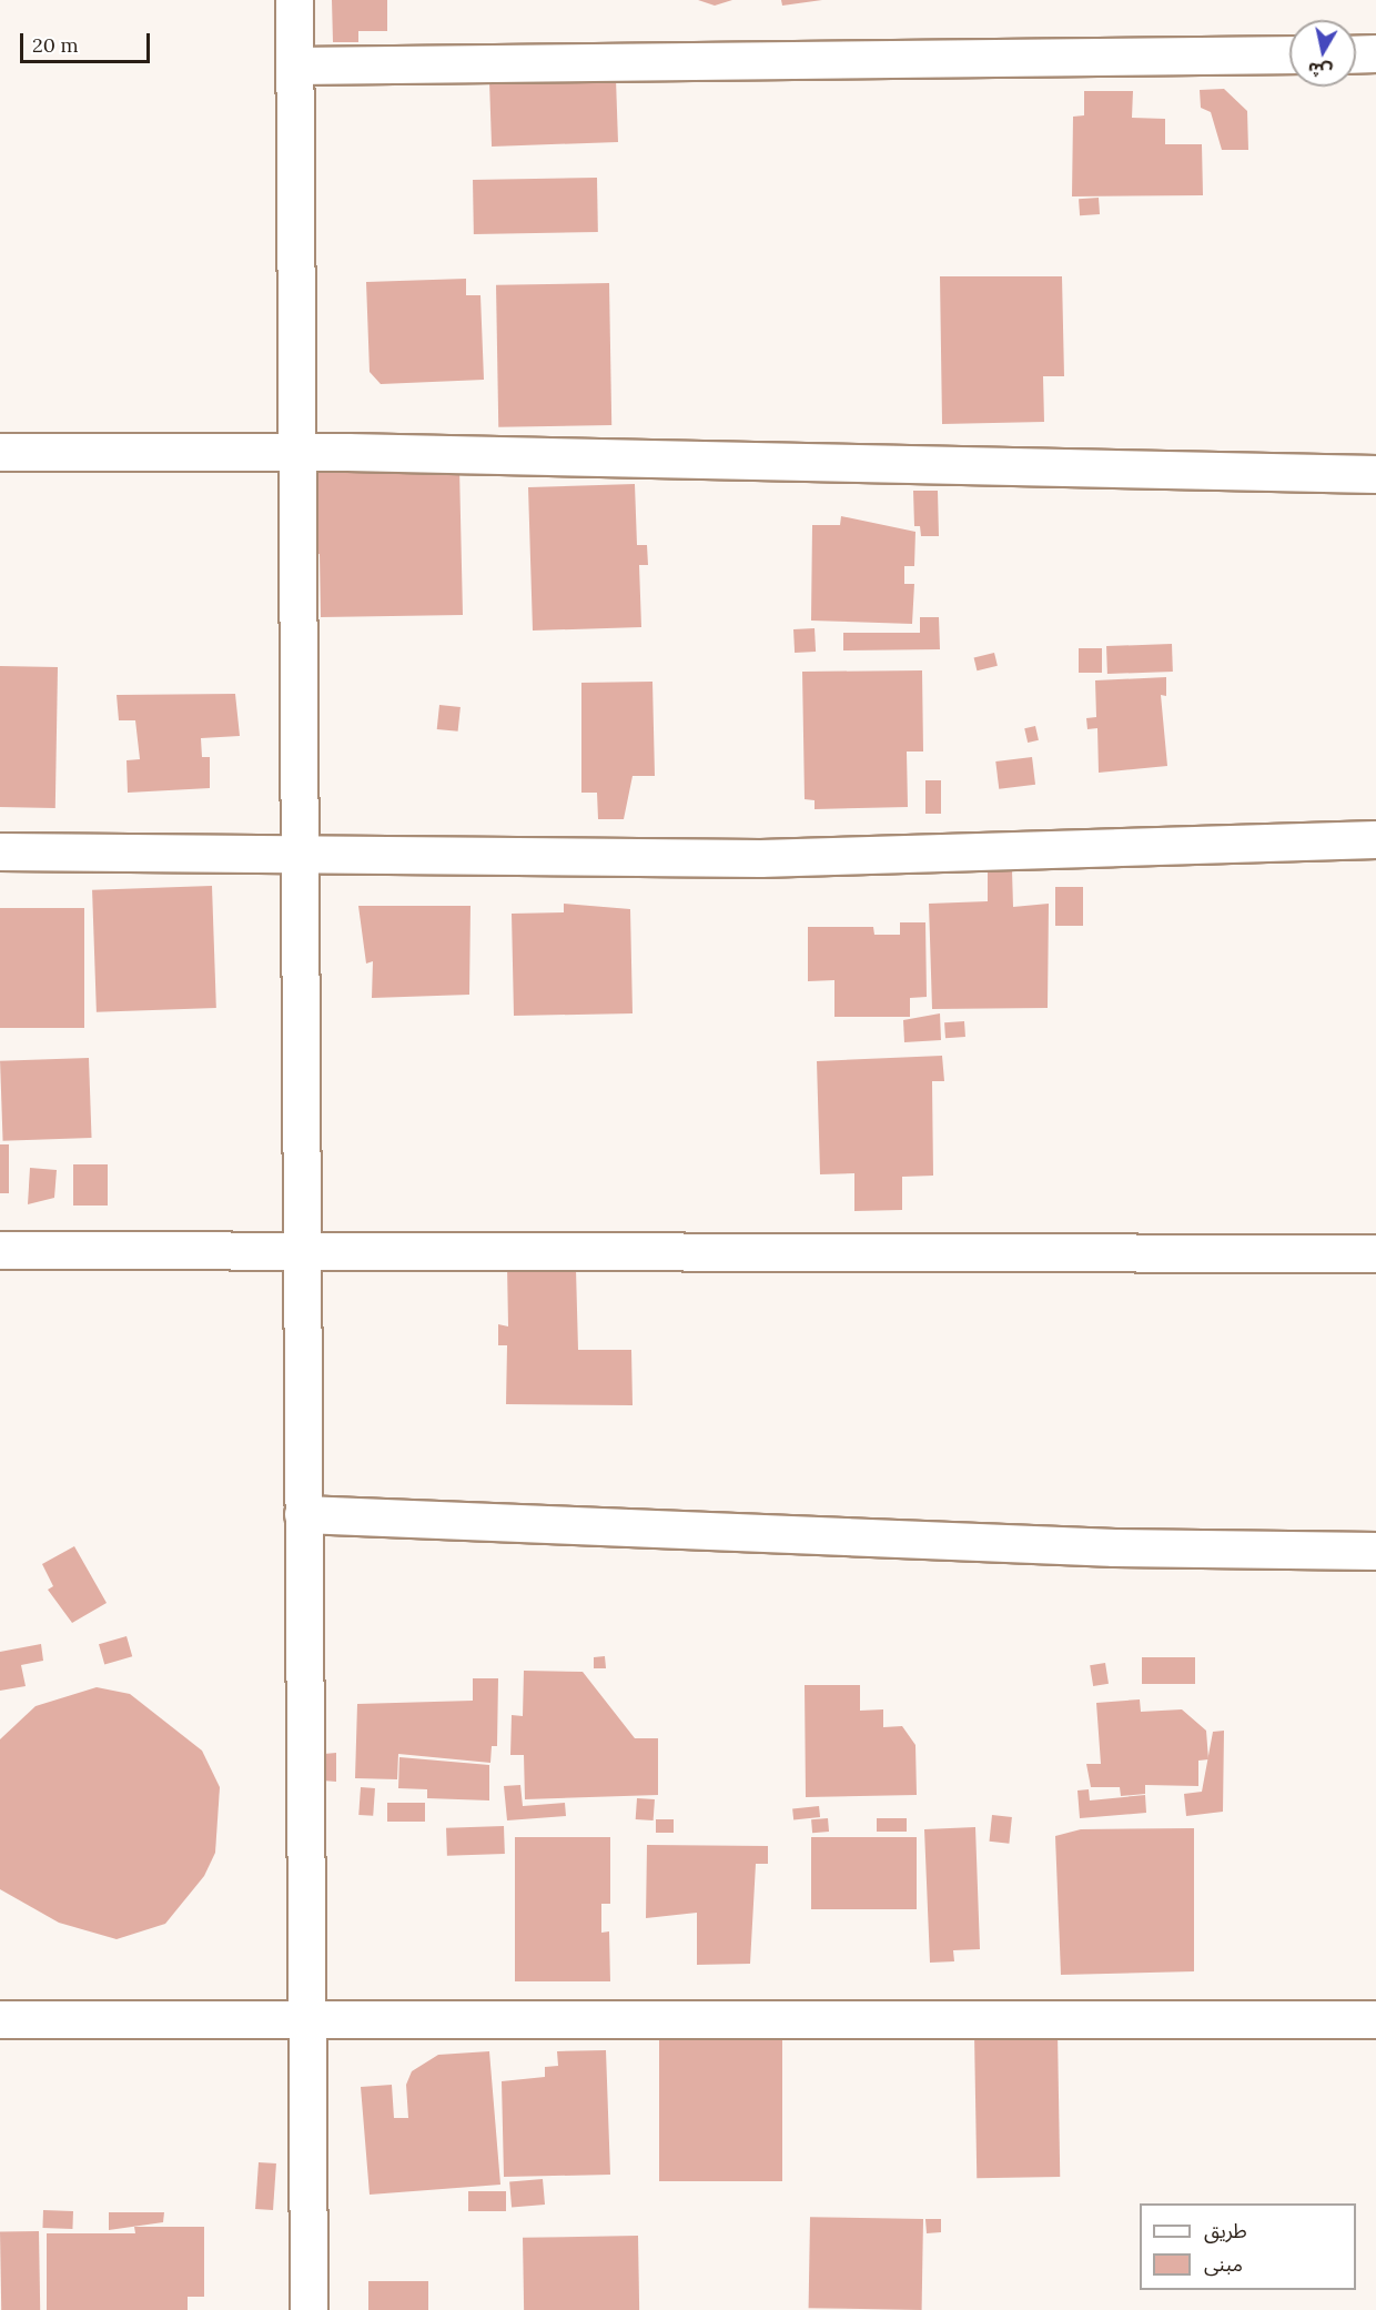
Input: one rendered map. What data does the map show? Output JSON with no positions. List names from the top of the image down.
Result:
{
  "legend": ["طريق", "مبنى"],
  "scale_bar": "20 m",
  "north": "bottom"
}
